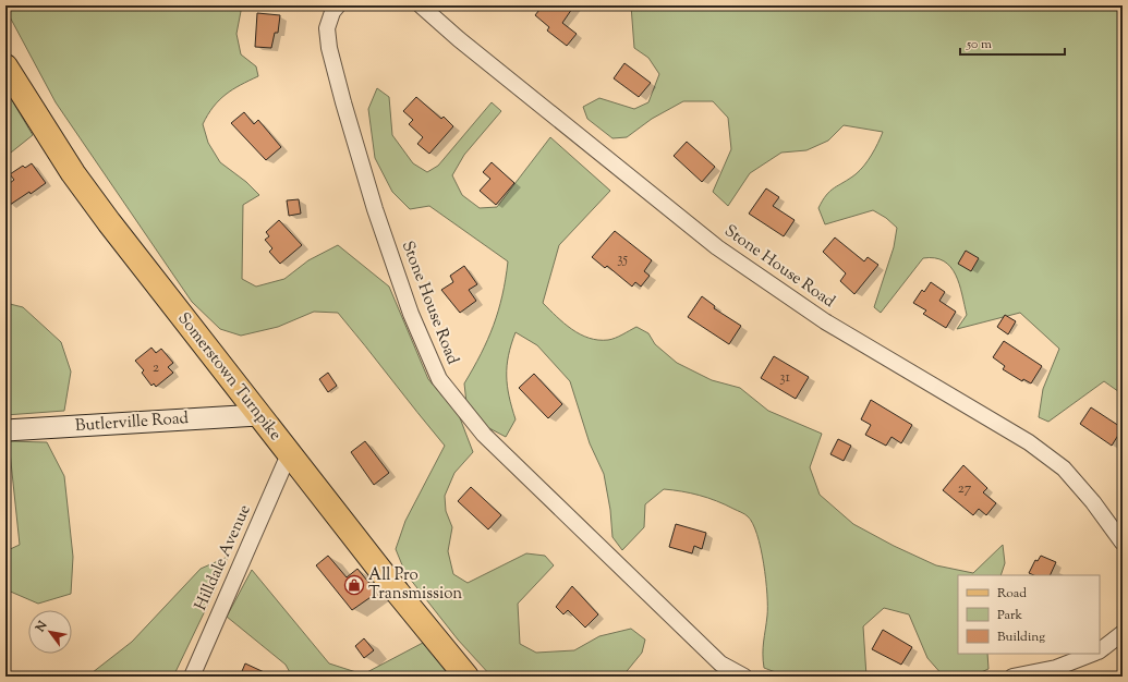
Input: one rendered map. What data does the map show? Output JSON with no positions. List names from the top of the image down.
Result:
{
  "streets": {
    "main road": ["Somerstown Turnpike"],
    "street": ["Stone House Road", "Butlerville Road", "Hilldale Avenue"]
  },
  "crossings": [
    ["Somerstown Turnpike", "Butlerville Road"],
    ["Somerstown Turnpike", "Hilldale Avenue"]
  ],
  "places": {
    "shop": ["All Pro Transmission"]
  },
  "house_numbers": [
    "35",
    "2",
    "31",
    "27"
  ],
  "legend": ["Road", "Park", "Building"],
  "scale_bar": "50 m",
  "north": "top left"
}
